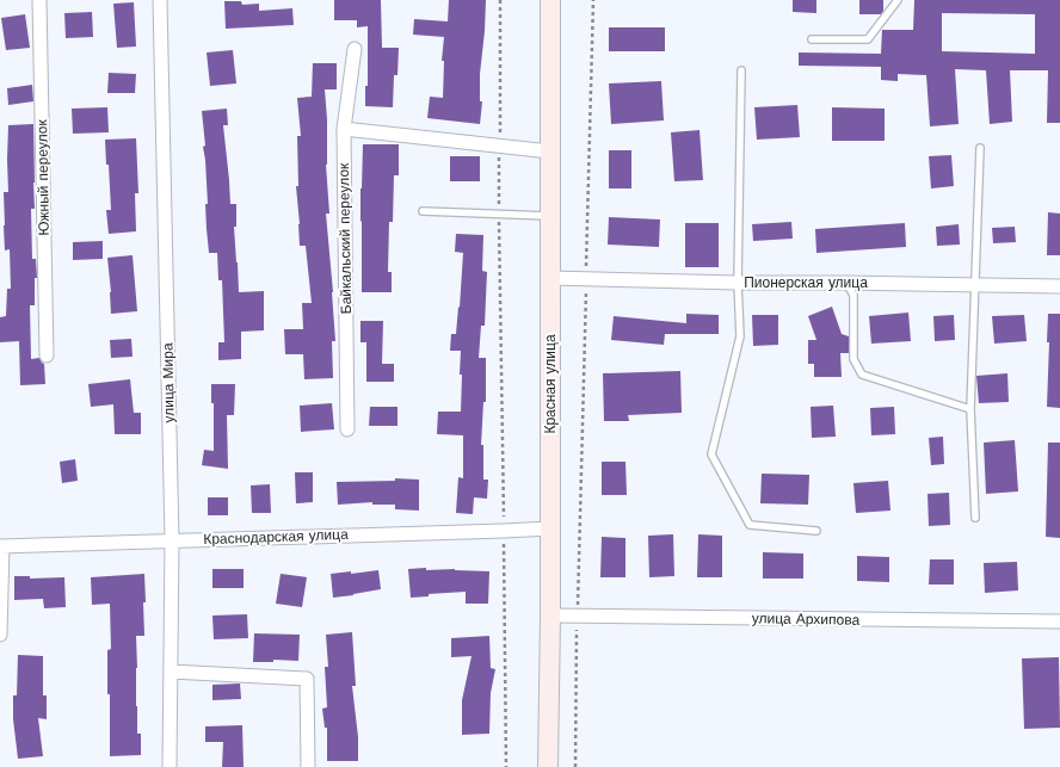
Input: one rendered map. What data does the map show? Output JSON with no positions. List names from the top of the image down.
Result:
{
  "streets": {
    "main road": ["Красная улица"],
    "street": [
      "Южный переулок",
      "Байкальский переулок",
      "Пионерская улица",
      "улица Мира",
      "Краснодарская улица",
      "улица Архипова"
    ]
  },
  "crossings": [
    ["Пионерская улица", "Красная улица"],
    ["улица Мира", "Краснодарская улица"],
    ["Красная улица", "Краснодарская улица"],
    ["Красная улица", "улица Архипова"]
  ]
}
